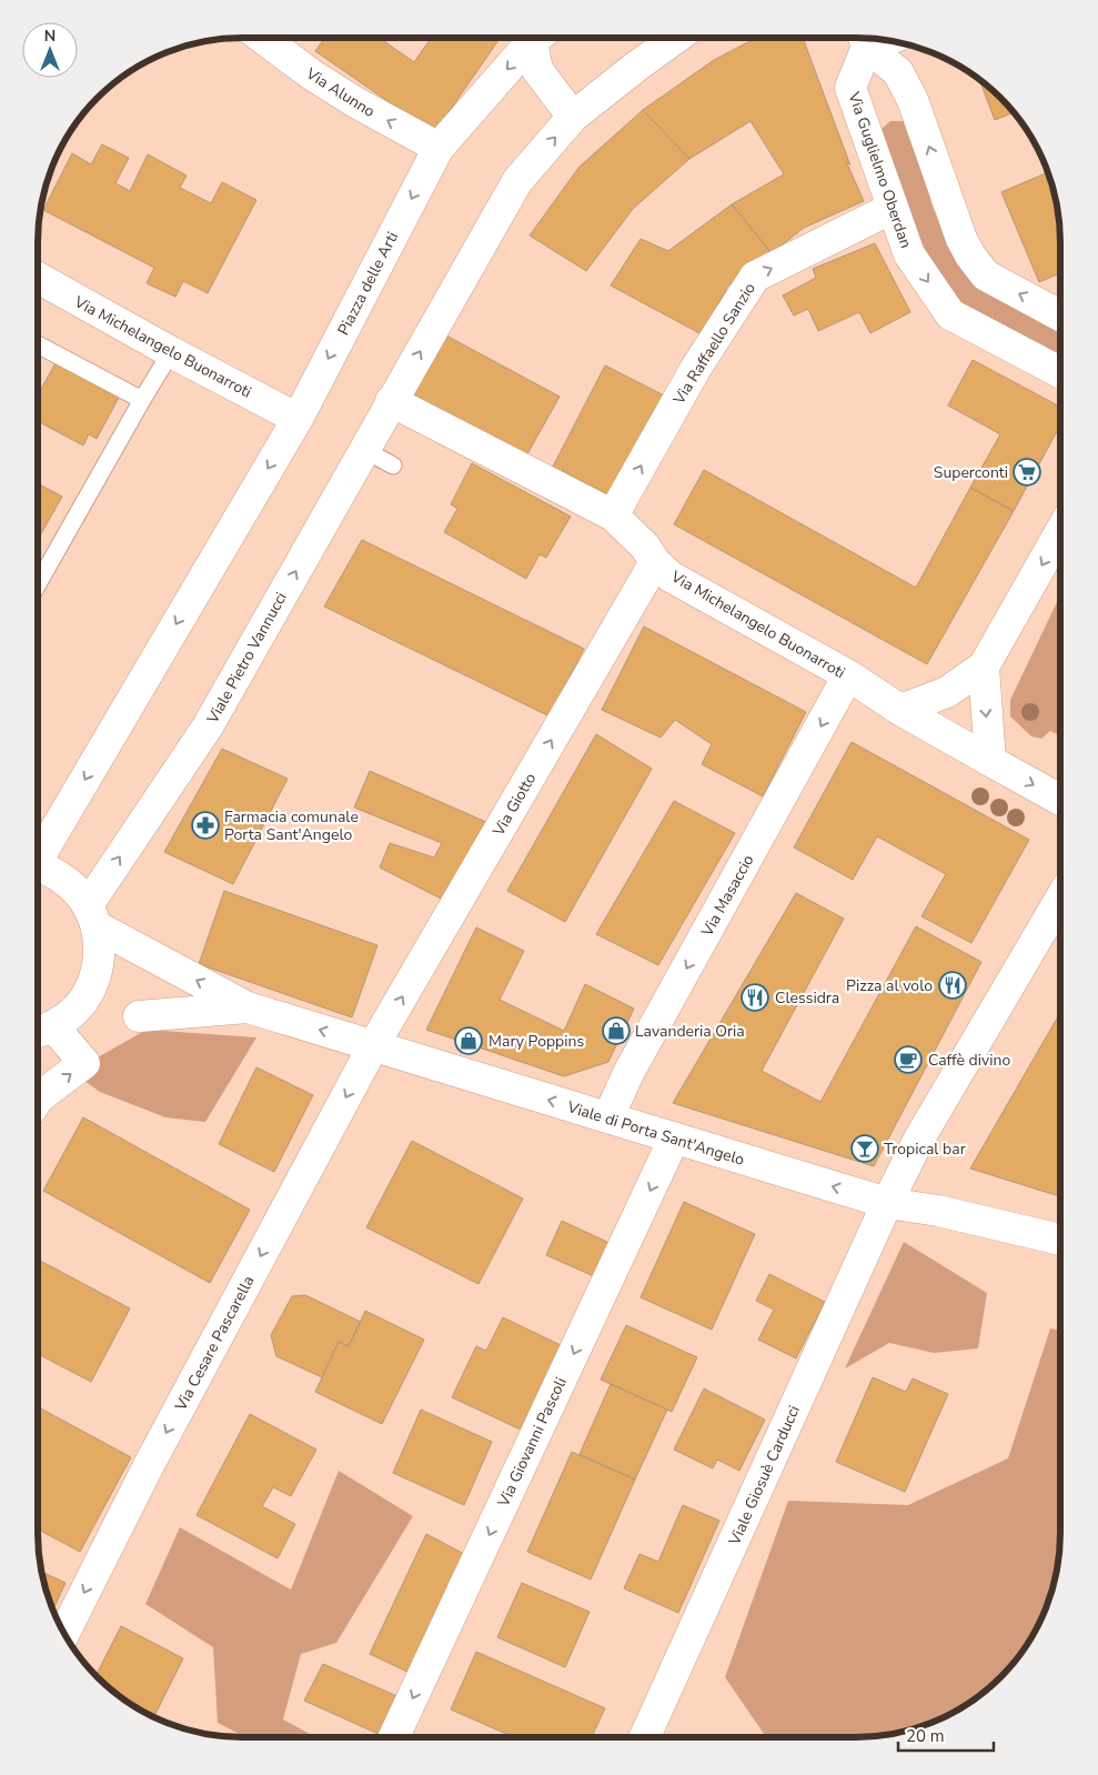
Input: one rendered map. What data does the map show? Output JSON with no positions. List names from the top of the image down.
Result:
{
  "streets": {
    "street": [
      "Via Alunno",
      "Via Guglielmo Oberdan",
      "Piazza delle Arti",
      "Via Raffaello Sanzio",
      "Via Michelangelo Buonarroti",
      "Viale Pietro Vannucci",
      "Via Giotto",
      "Via Masaccio",
      "Viale di Porta Sant'Angelo",
      "Via Cesare Pascarella",
      "Via Giovanni Pascoli",
      "Viale Giosuè Carducci"
    ]
  },
  "crossings": [
    ["Via Alunno", "Piazza delle Arti"],
    ["Via Guglielmo Oberdan", "Via Raffaello Sanzio"],
    ["Piazza delle Arti", "Via Michelangelo Buonarroti"],
    ["Via Raffaello Sanzio", "Via Michelangelo Buonarroti"],
    ["Via Michelangelo Buonarroti", "Viale Pietro Vannucci"],
    ["Via Michelangelo Buonarroti", "Via Giotto"],
    ["Via Michelangelo Buonarroti", "Via Masaccio"],
    ["Viale Pietro Vannucci", "Viale di Porta Sant'Angelo"],
    ["Via Giotto", "Viale di Porta Sant'Angelo"],
    ["Via Giotto", "Via Cesare Pascarella"],
    ["Via Masaccio", "Viale di Porta Sant'Angelo"],
    ["Viale di Porta Sant'Angelo", "Via Cesare Pascarella"],
    ["Viale di Porta Sant'Angelo", "Via Giovanni Pascoli"],
    ["Viale di Porta Sant'Angelo", "Viale Giosuè Carducci"]
  ],
  "one_way": [
    "Via Alunno",
    "Via Giotto",
    "Via Masaccio",
    "Viale di Porta Sant'Angelo",
    "Via Cesare Pascarella",
    "Via Giovanni Pascoli"
  ],
  "places": {
    "supermarket": ["Superconti"],
    "pharmacy": ["Farmacia comunale Porta Sant'Angelo"],
    "restaurant": ["Pizza al volo", "Clessidra"],
    "shop": ["Lavanderia Oria", "Mary Poppins"],
    "cafe": ["Caffè divino"],
    "bar": ["Tropical bar"]
  },
  "scale_bar": "20 m",
  "north": "top"
}
